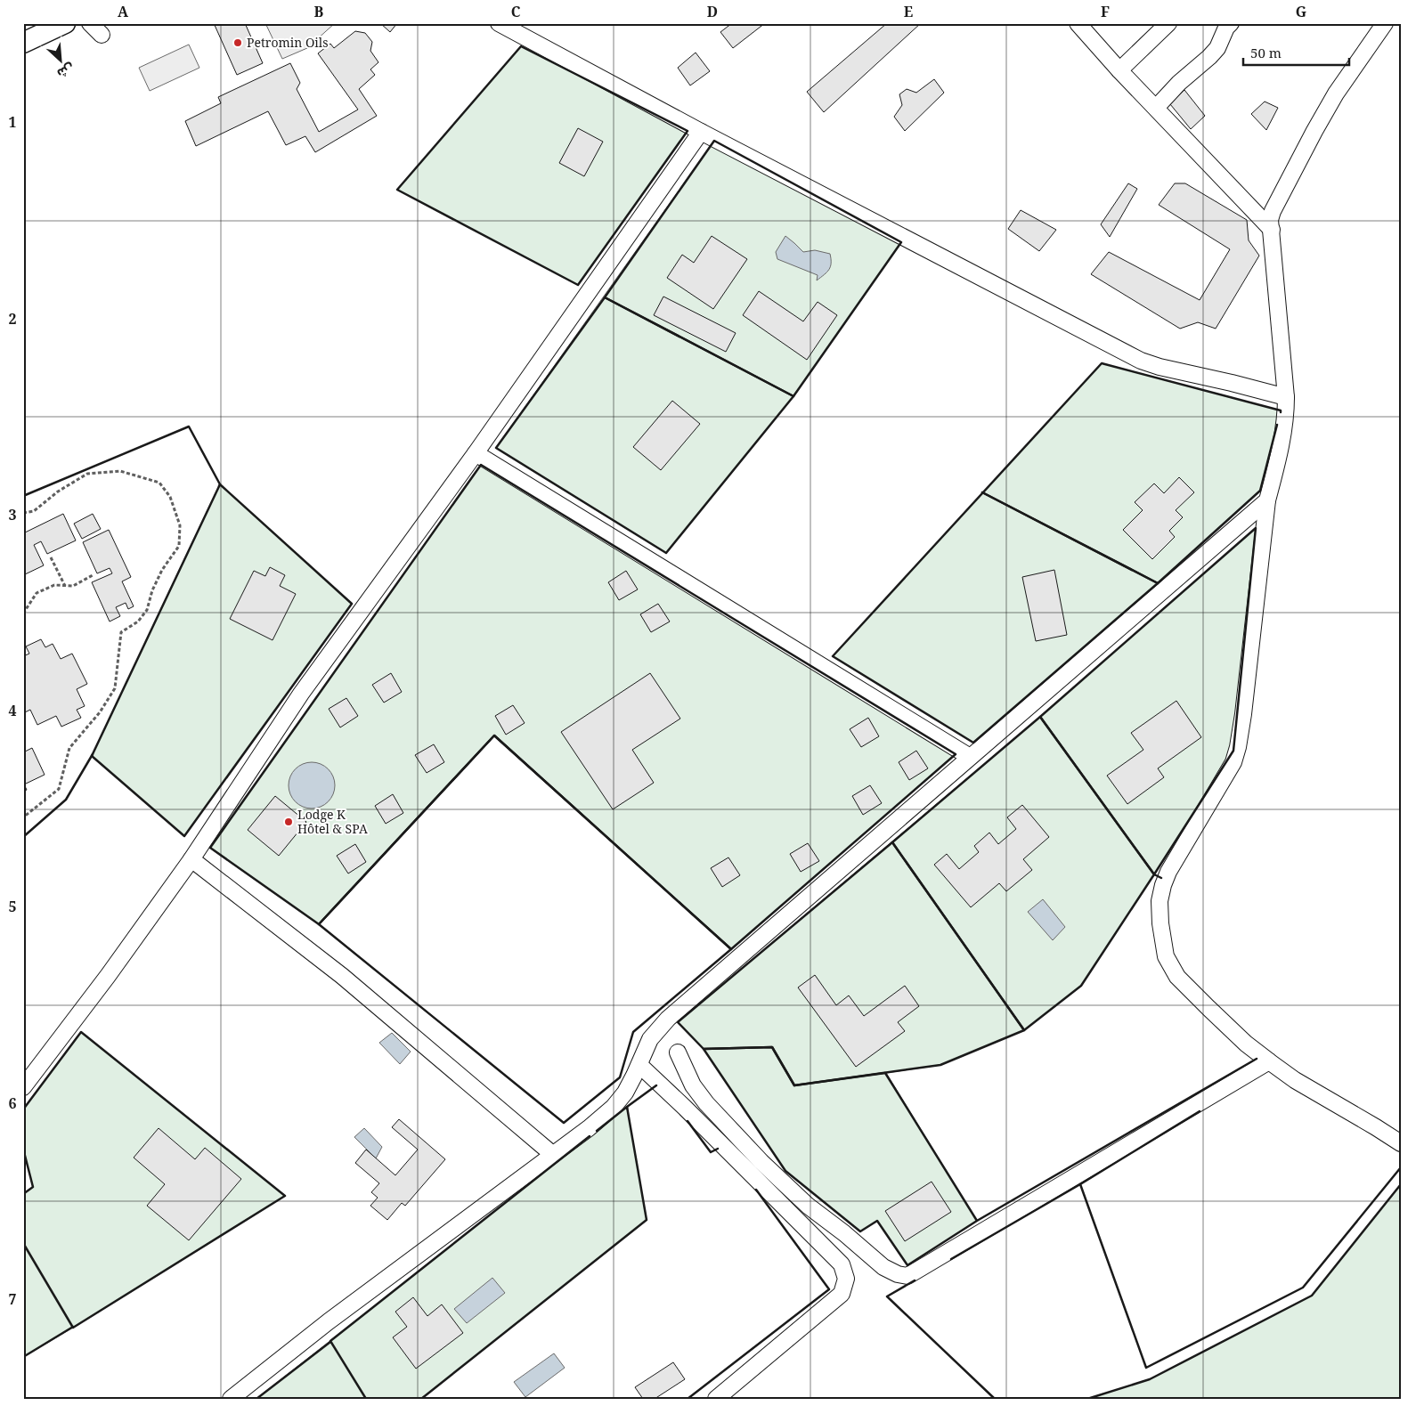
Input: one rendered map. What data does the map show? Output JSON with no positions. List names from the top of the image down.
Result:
{
  "places": ["Petromin Oils", "Lodge K Hôtel & SPA"],
  "scale_bar": "50 m",
  "north": "bottom right",
  "grid": {
    "columns": [
      "A",
      "B",
      "C",
      "D",
      "E",
      "F",
      "G"
    ],
    "rows": [
      "1",
      "2",
      "3",
      "4",
      "5",
      "6",
      "7"
    ]
  }
}
